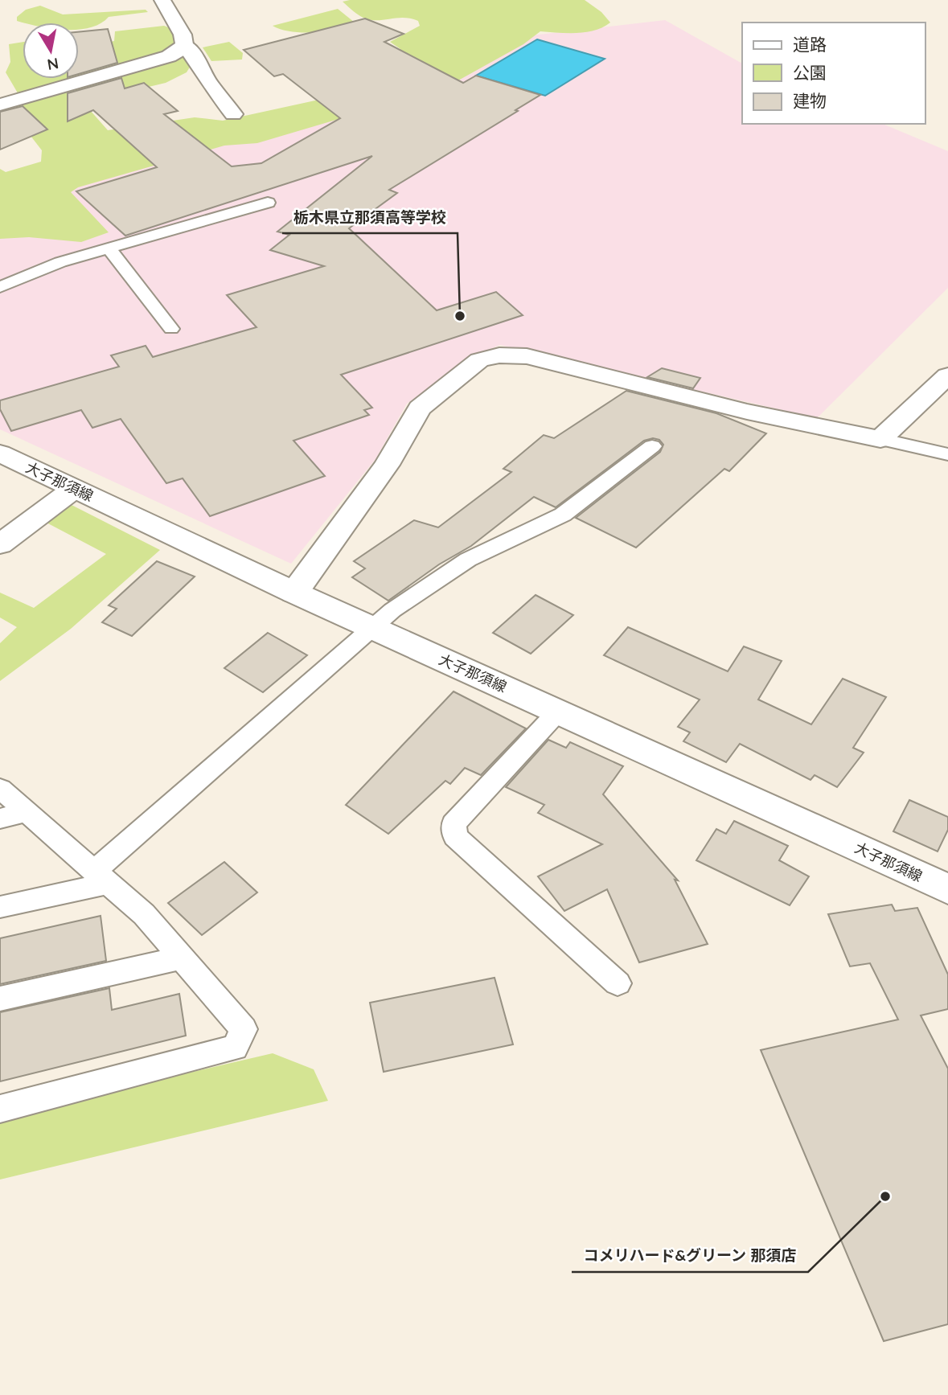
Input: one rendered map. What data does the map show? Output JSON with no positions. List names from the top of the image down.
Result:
{
  "streets": {
    "street": ["大子那須線"]
  },
  "places": ["栃木県立那須高等学校", "コメリハード&グリーン 那須店"],
  "legend": ["道路", "公園", "建物"],
  "north": "bottom"
}
